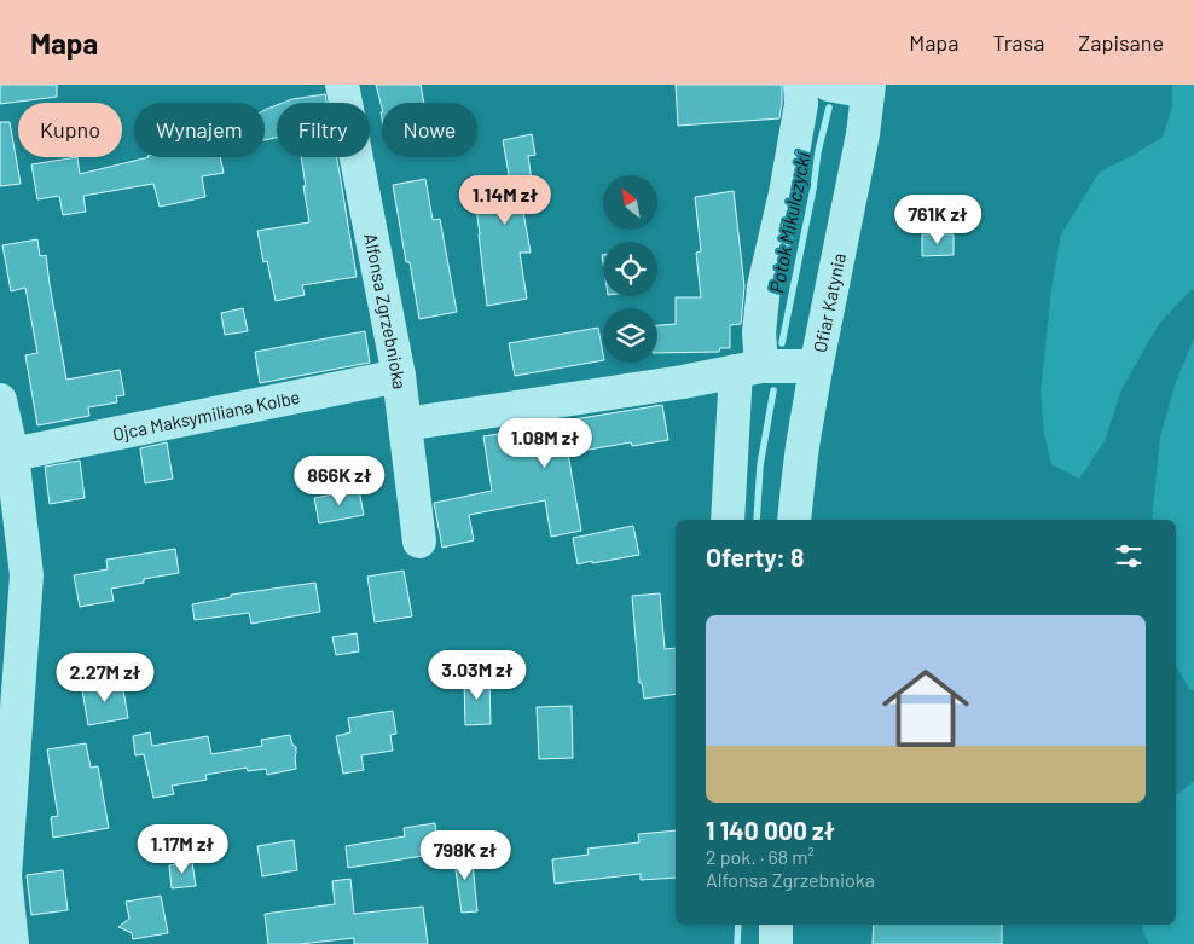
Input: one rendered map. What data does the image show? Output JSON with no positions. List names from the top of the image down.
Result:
{
  "streets": {
    "street": ["Ofiar Katynia", "Alfonsa Zgrzebnioka", "Ojca Maksymiliana Kolbe"]
  },
  "crossings": [
    ["Alfonsa Zgrzebnioka", "Ojca Maksymiliana Kolbe"]
  ],
  "water": ["Potok Mikulczycki"],
  "north": "top left",
  "page": {
    "header": "Mapa",
    "nav": ["Mapa", "Trasa", "Zapisane"],
    "chip": [
      "Kupno",
      "Wynajem",
      "Filtry",
      "Nowe"
    ],
    "price": [
      "1.14M zł",
      "761K zł",
      "1.08M zł",
      "866K zł",
      "3.03M zł",
      "2.27M zł",
      "1.17M zł",
      "798K zł"
    ],
    "heading": "Oferty: 8",
    "list": [
      {
        "name": "1 140 000 zł",
        "note": "2 pok. · 68 m² · Alfonsa Zgrzebnioka"
      }
    ]
  }
}
